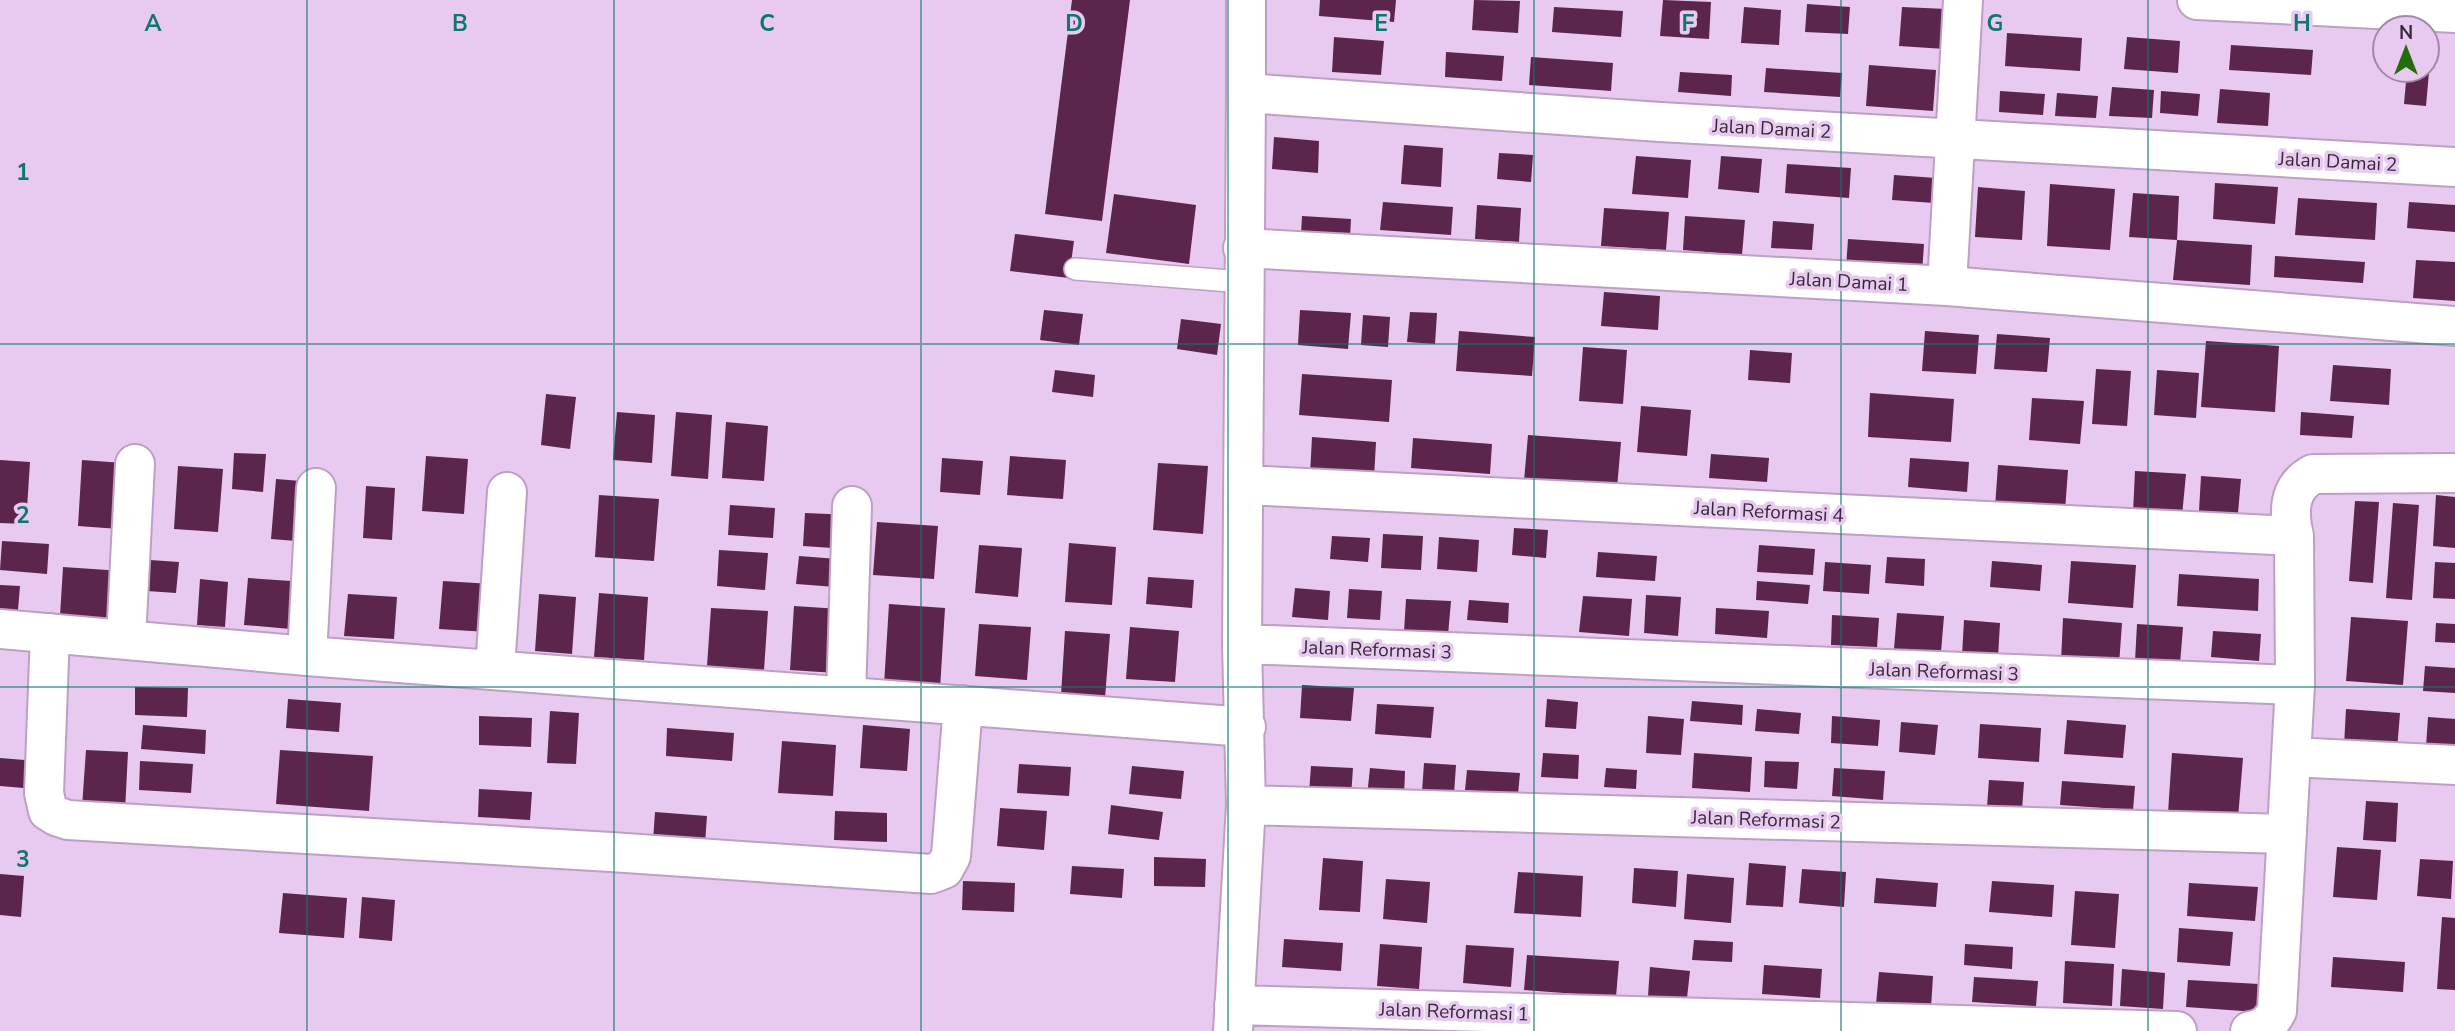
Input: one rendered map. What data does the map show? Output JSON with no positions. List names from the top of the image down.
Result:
{
  "streets": {
    "street": [
      "Jalan Damai 2",
      "Jalan Damai 1",
      "Jalan Reformasi 4",
      "Jalan Reformasi 3",
      "Jalan Reformasi 2",
      "Jalan Reformasi 1"
    ]
  },
  "north": "top",
  "grid": {
    "columns": [
      "A",
      "B",
      "C",
      "D",
      "E",
      "F",
      "G",
      "H"
    ],
    "rows": ["1", "2", "3"]
  }
}
